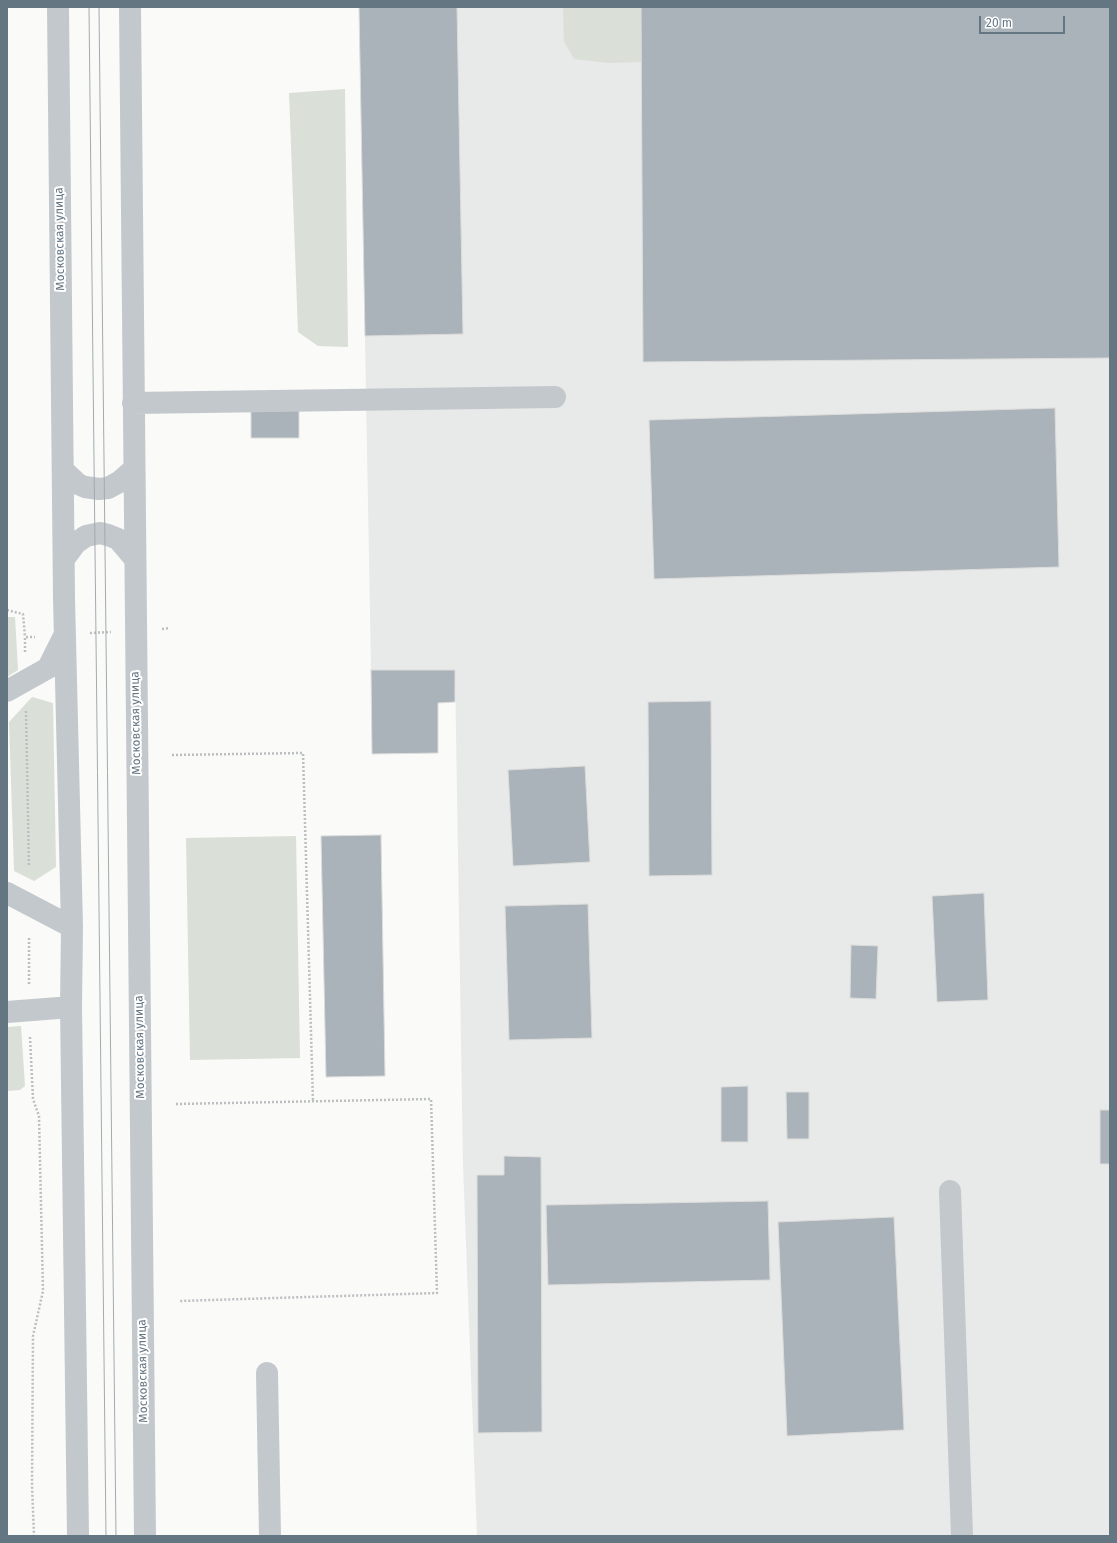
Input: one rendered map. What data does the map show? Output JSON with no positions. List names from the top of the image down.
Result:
{
  "streets": {
    "street": ["Московская улица"]
  },
  "scale_bar": "20 m"
}
